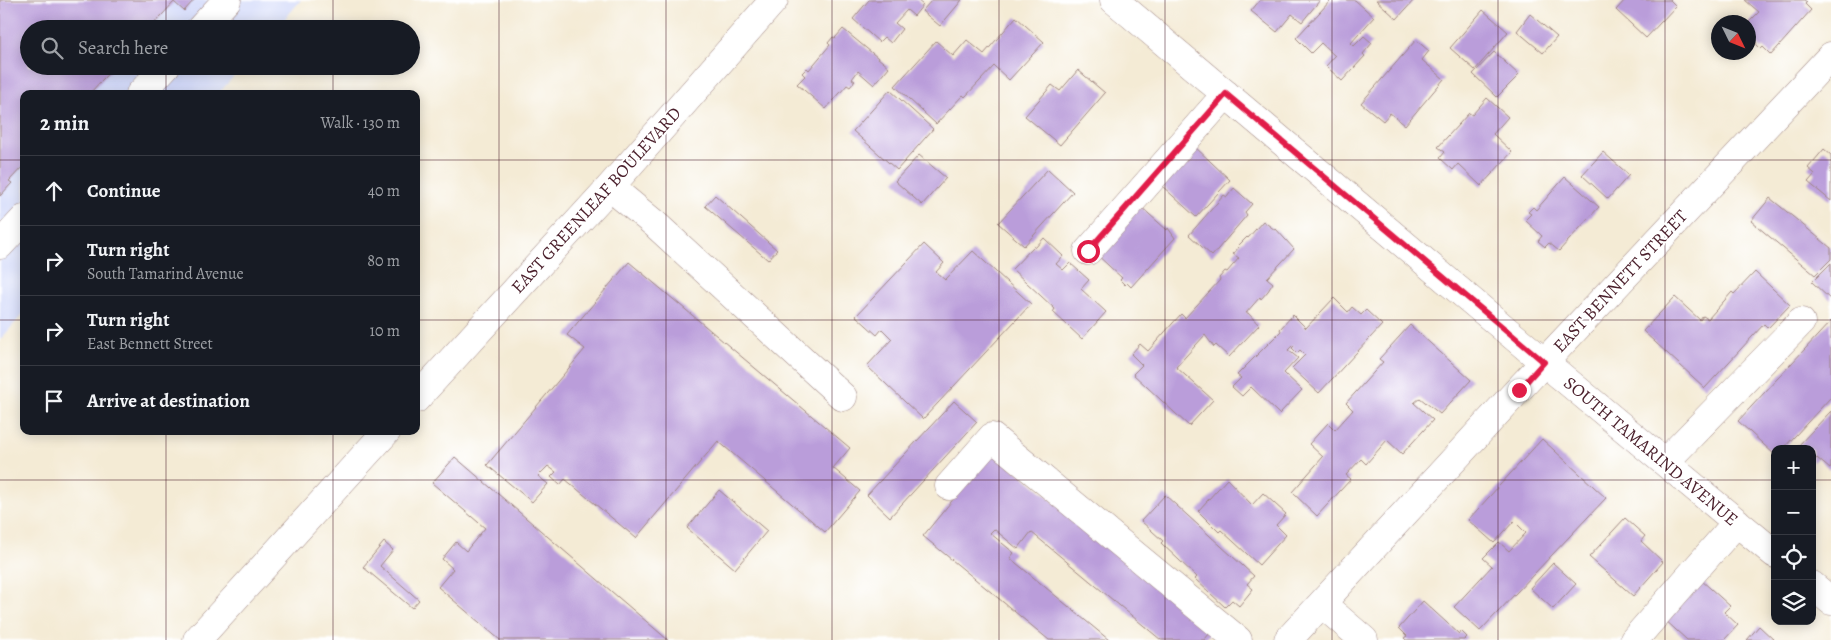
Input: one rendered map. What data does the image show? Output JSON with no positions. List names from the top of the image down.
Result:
{
  "streets": {
    "street": ["EAST GREENLEAF BOULEVARD", "EAST BENNETT STREET", "SOUTH TAMARIND AVENUE"]
  },
  "crossings": [
    ["EAST BENNETT STREET", "SOUTH TAMARIND AVENUE"]
  ],
  "north": "bottom right",
  "page": {
    "search": "Search here",
    "heading": ["2 min", "Walk · 130 m"],
    "list": [
      ["Continue", "40 m"],
      ["Turn right", "South Tamarind Avenue", "80 m"],
      ["Turn right", "East Bennett Street", "10 m"],
      "Arrive at destination"
    ],
    "map_buttons": ["+", "−"]
  }
}
